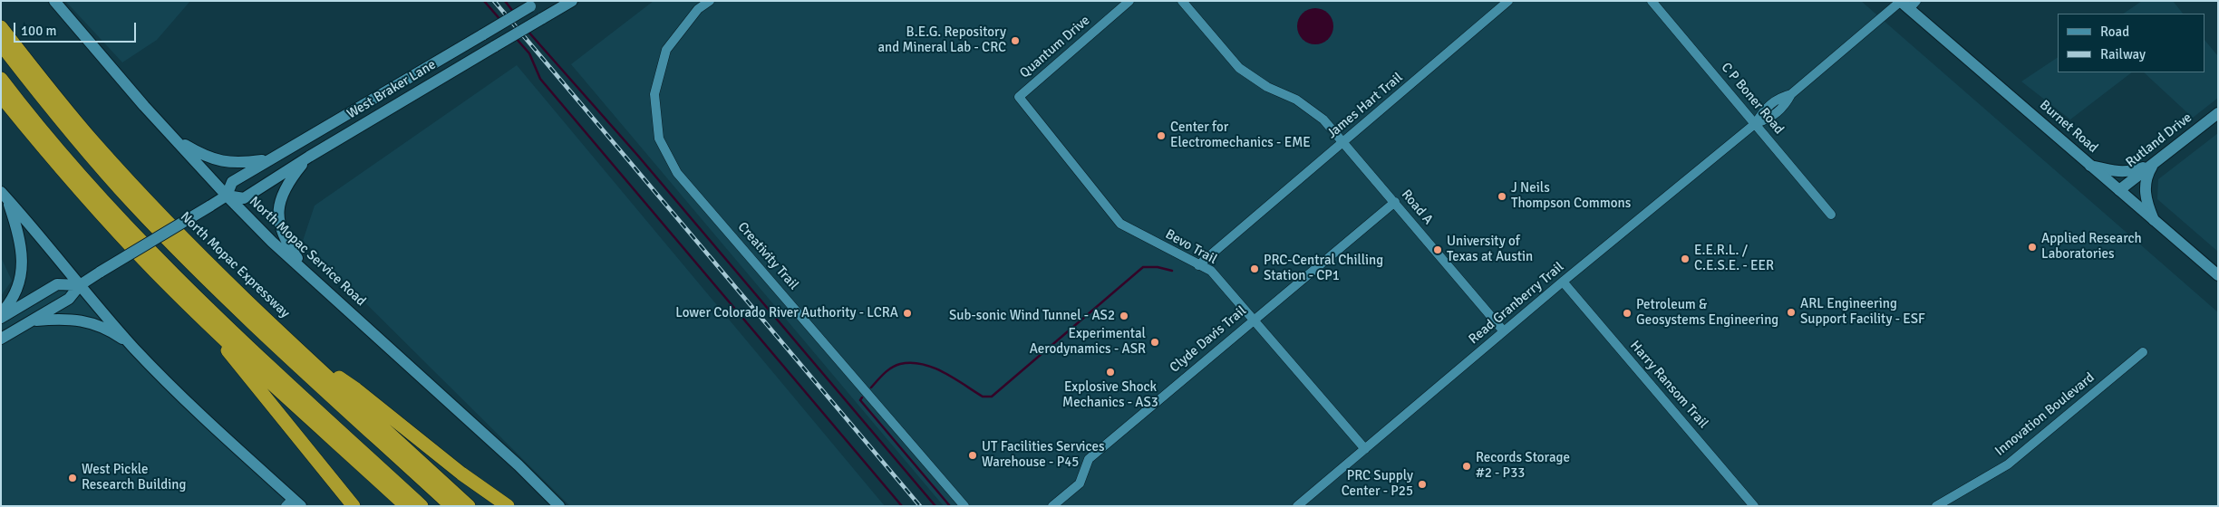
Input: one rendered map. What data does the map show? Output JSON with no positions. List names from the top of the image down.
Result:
{
  "streets": {
    "highway": ["North Mopac Expressway"],
    "main road": [
      "West Braker Lane",
      "Burnet Road",
      "Rutland Drive",
      "North Mopac Service Road"
    ],
    "street": [
      "Quantum Drive",
      "C P Boner Road",
      "James Hart Trail",
      "Road A",
      "Bevo Trail",
      "Creativity Trail",
      "Read Granberry Trail",
      "Clyde Davis Trail",
      "Harry Ransom Trail",
      "Innovation Boulevard"
    ]
  },
  "crossings": [
    ["Quantum Drive", "Bevo Trail"],
    ["West Braker Lane", "North Mopac Service Road"],
    ["C P Boner Road", "Read Granberry Trail"],
    ["James Hart Trail", "Road A"],
    ["James Hart Trail", "Bevo Trail"],
    ["Burnet Road", "Rutland Drive"],
    ["Burnet Road", "Read Granberry Trail"],
    ["Road A", "Read Granberry Trail"],
    ["Road A", "Clyde Davis Trail"],
    ["Bevo Trail", "Read Granberry Trail"],
    ["Bevo Trail", "Clyde Davis Trail"],
    ["Read Granberry Trail", "Harry Ransom Trail"]
  ],
  "places": [
    "B.E.G. Repository and Mineral Lab - CRC",
    "Center for Electromechanics - EME",
    "J Neils Thompson Commons",
    "Applied Research Laboratories",
    "University of Texas at Austin",
    "E.E.R.L. / C.E.S.E. - EER",
    "PRC-Central Chilling Station - CP1",
    "ARL Engineering Support Facility - ESF",
    "Lower Colorado River Authority - LCRA",
    "Petroleum & Geosystems Engineering",
    "Sub-sonic Wind Tunnel - AS2",
    "Experimental Aerodynamics - ASR",
    "Explosive Shock Mechanics - AS3",
    "UT Facilities Services Warehouse - P45",
    "Records Storage #2 - P33",
    "West Pickle Research Building",
    "PRC Supply Center - P25"
  ],
  "legend": ["Road", "Railway"],
  "scale_bar": "100 m"
}
